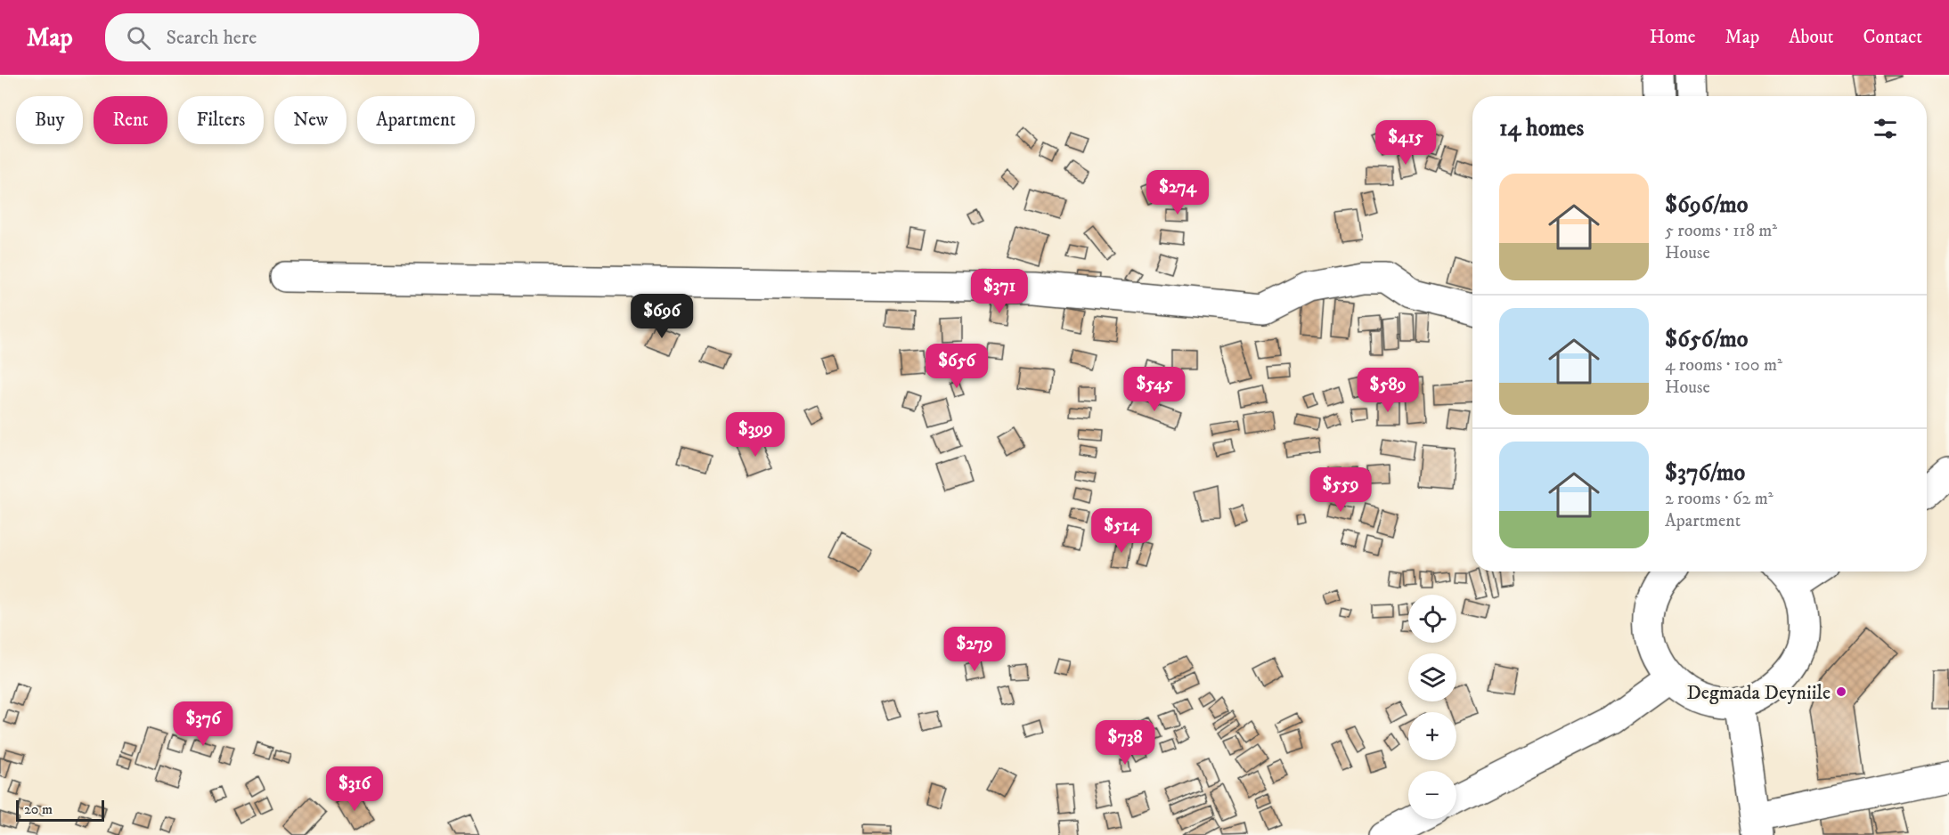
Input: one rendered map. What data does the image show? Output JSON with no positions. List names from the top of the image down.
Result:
{
  "places": ["Degmada Deyniile"],
  "scale_bar": "20 m",
  "page": {
    "header": "Map",
    "search": "Search here",
    "nav": [
      "Home",
      "Map",
      "About",
      "Contact"
    ],
    "chip": [
      "Buy",
      "Rent",
      "Filters",
      "New",
      "Apartment"
    ],
    "heading": "14 homes",
    "price": [
      "$415",
      "$274",
      "$371",
      "$696",
      "$656",
      "$545",
      "$589",
      "$399",
      "$559",
      "$514",
      "$279",
      "$376",
      "$738",
      "$316"
    ],
    "list": [
      {
        "name": "$696/mo",
        "note": "5 rooms · 118 m² · House"
      },
      {
        "name": "$656/mo",
        "note": "4 rooms · 100 m² · House"
      },
      {
        "name": "$376/mo",
        "note": "2 rooms · 62 m² · Apartment"
      }
    ],
    "map_buttons": ["+", "−"],
    "scale": "20 m"
  }
}
